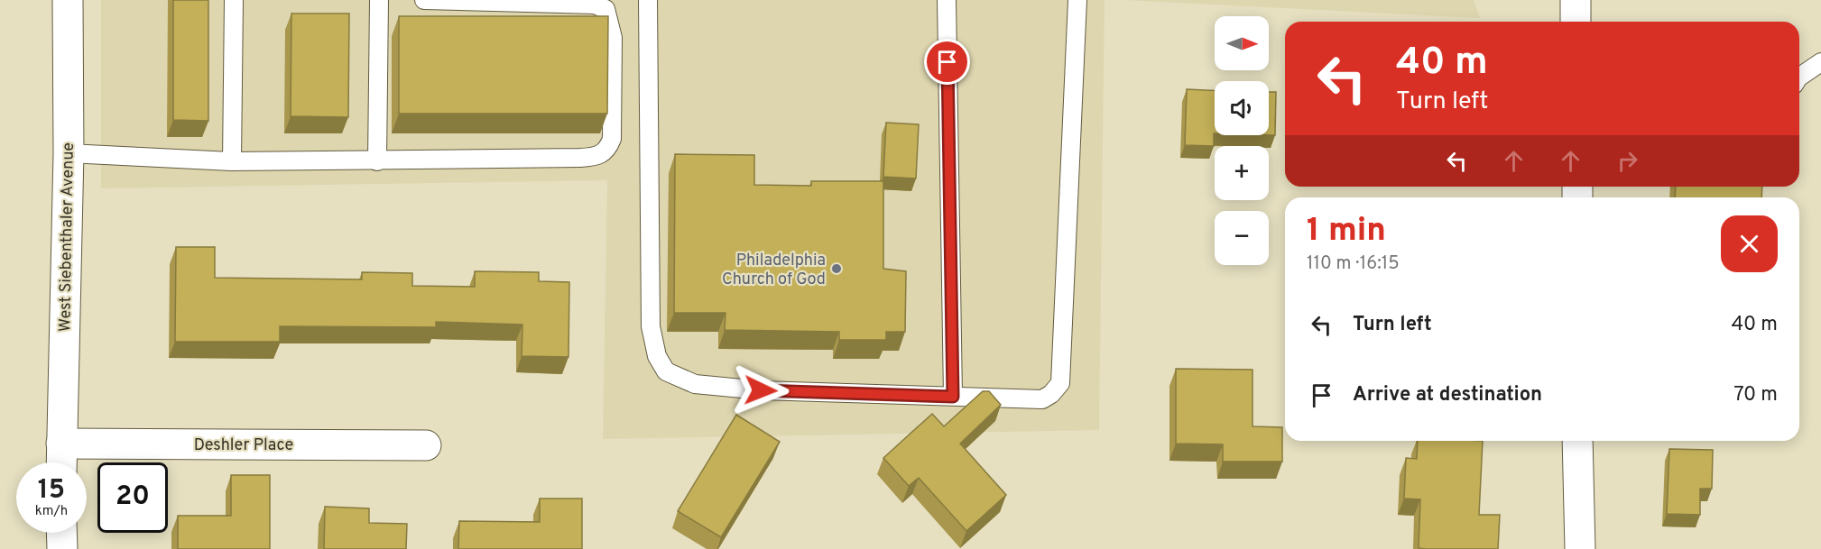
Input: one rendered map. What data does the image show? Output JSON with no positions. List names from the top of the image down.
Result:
{
  "streets": {
    "street": ["West Siebenthaler Avenue", "Deshler Place"]
  },
  "crossings": [
    ["West Siebenthaler Avenue", "Deshler Place"]
  ],
  "places": ["Philadelphia Church of God"],
  "north": "right",
  "page": {
    "map_buttons": ["+", "−"],
    "turn": ["40 m", "Turn left"],
    "heading": ["1 min", "110 m · 16:15"],
    "list": [
      {
        "name": "Turn left",
        "value": "40 m"
      },
      {
        "name": "Arrive at destination",
        "value": "70 m"
      }
    ],
    "speed": "15 km/h",
    "limit": "20"
  }
}
